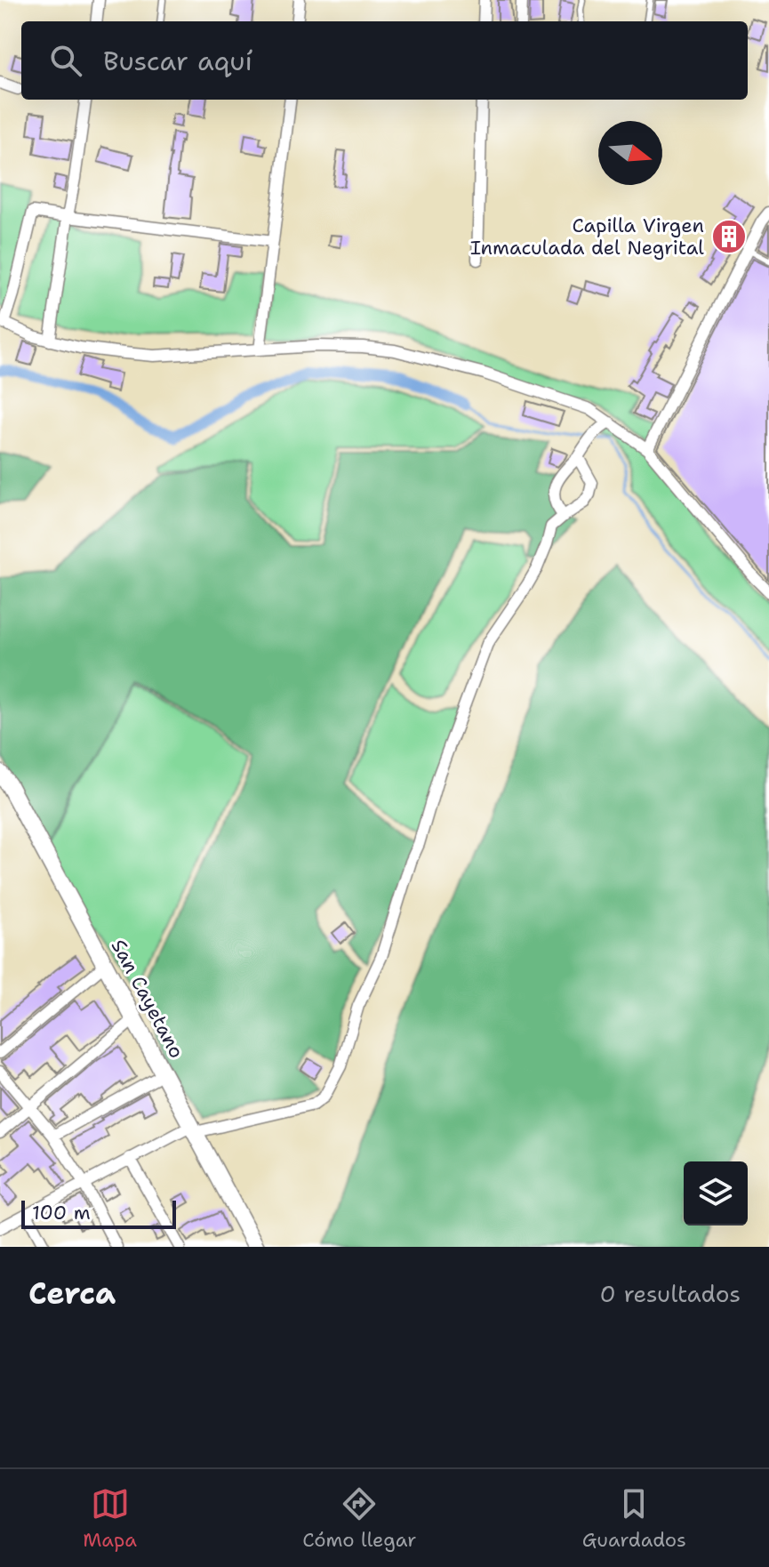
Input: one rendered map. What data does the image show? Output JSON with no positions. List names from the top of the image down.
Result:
{
  "streets": {
    "main road": ["San Cayetano"]
  },
  "places": {
    "building": ["Capilla Virgen Inmaculada del Negrital"]
  },
  "scale_bar": "100 m",
  "north": "right",
  "page": {
    "search": "Buscar aquí",
    "scale": "100 m",
    "heading": ["Cerca", "0 resultados"],
    "nav": ["Mapa", "Cómo llegar", "Guardados"]
  }
}
